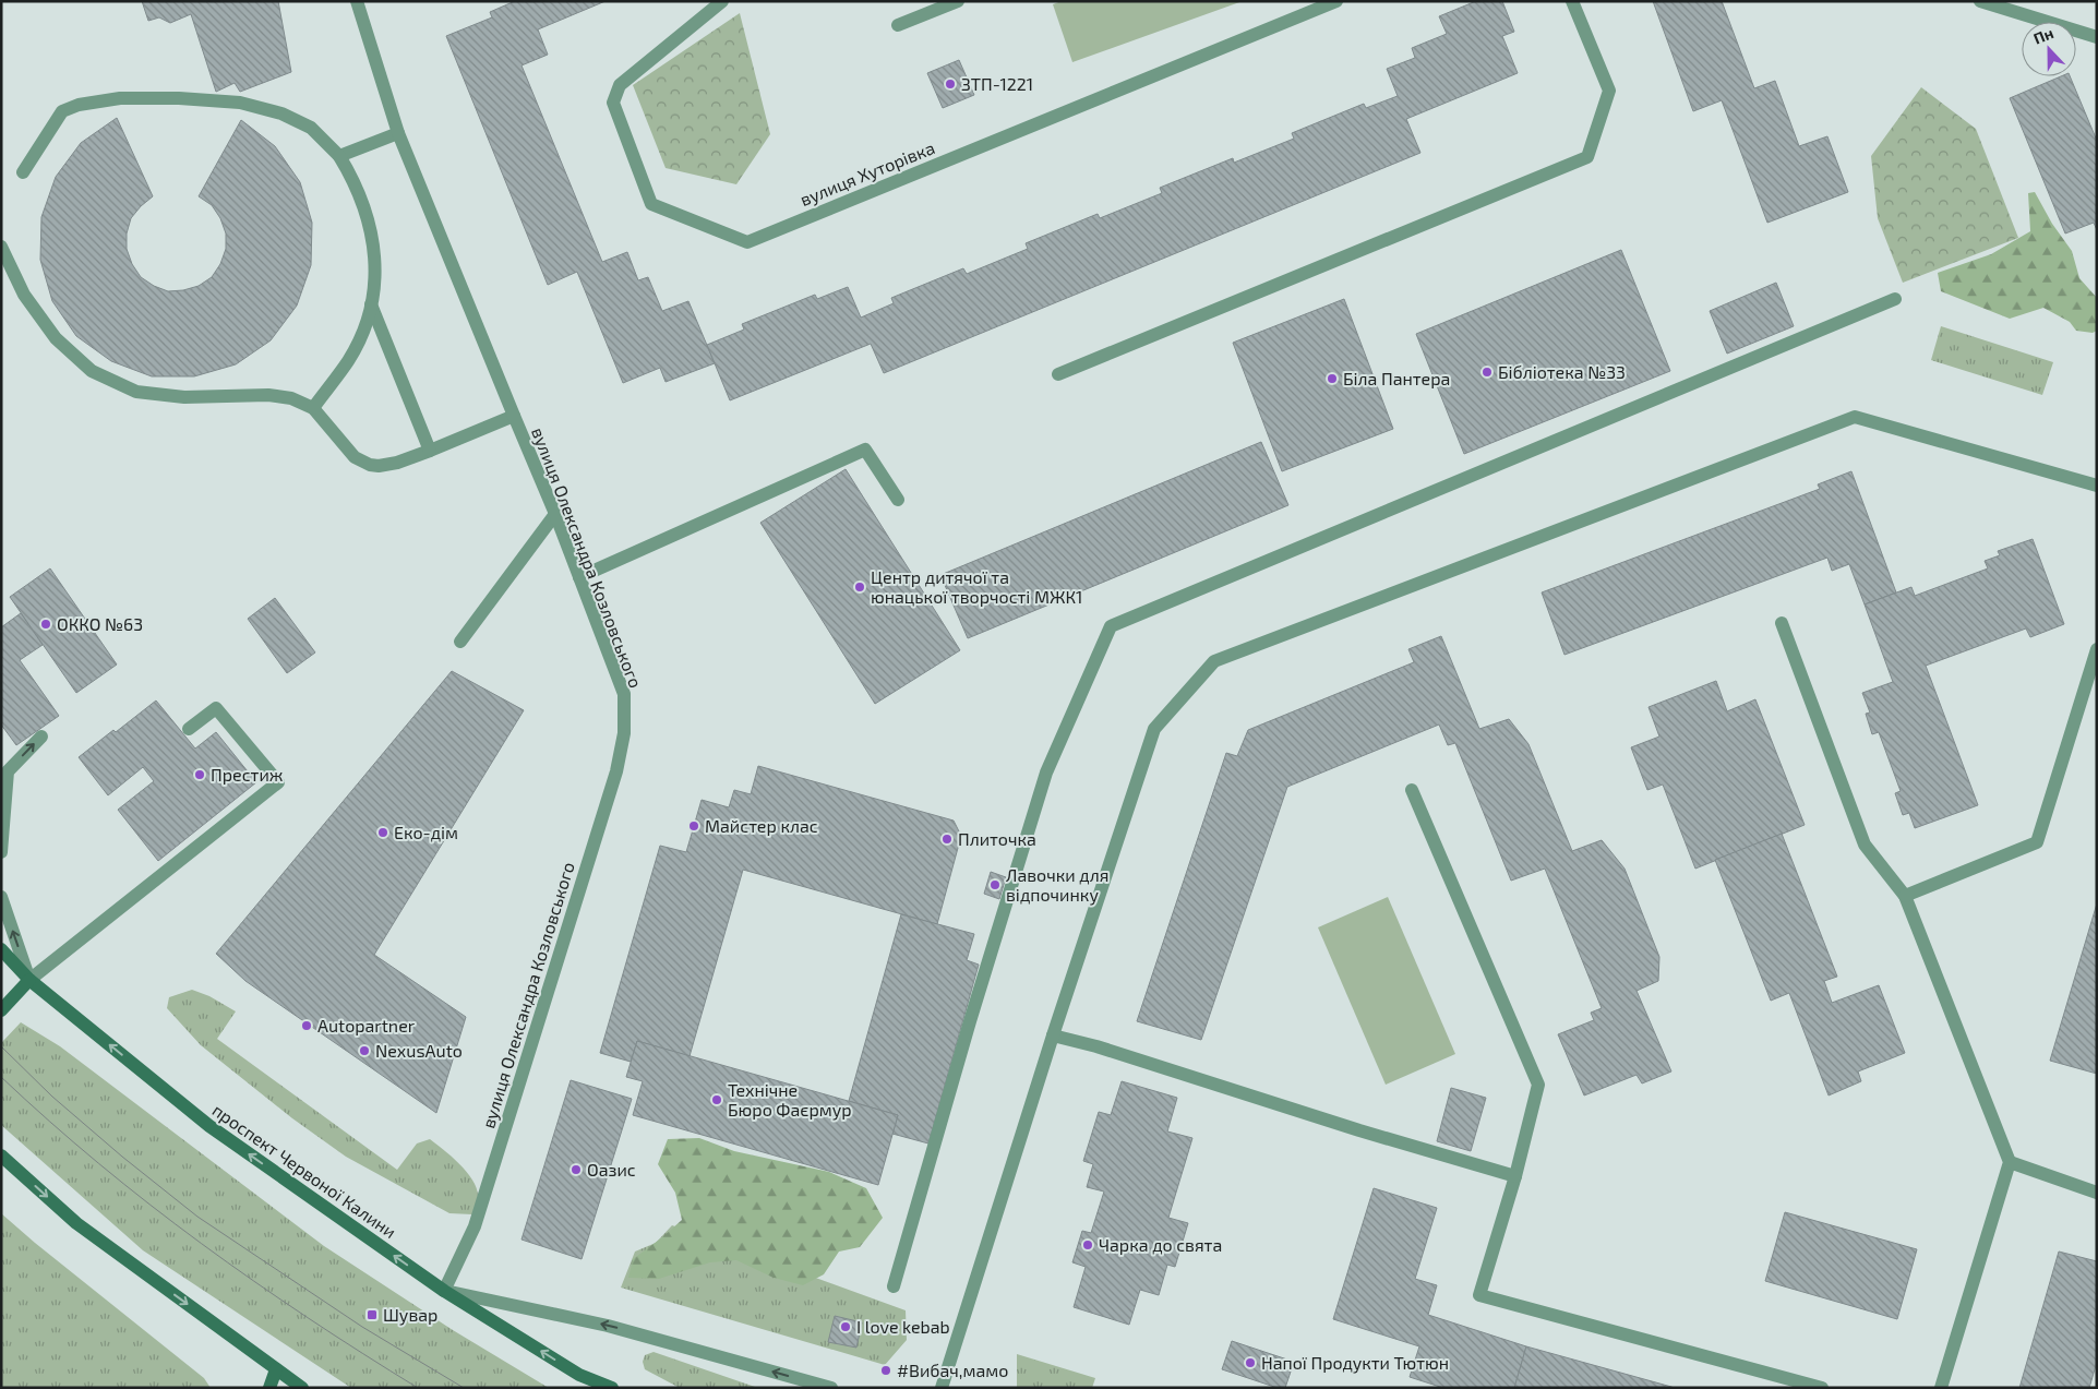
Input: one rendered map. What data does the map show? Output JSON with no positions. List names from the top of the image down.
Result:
{
  "streets": {
    "main road": ["проспект Червоної Калини"],
    "street": ["вулиця Хуторівка", "вулиця Олександра Козловського"]
  },
  "crossings": [
    ["вулиця Олександра Козловського", "проспект Червоної Калини"]
  ],
  "one_way": ["проспект Червоної Калини"],
  "places": {
    "other": [
      "ЗТП-1221",
      "Бібліотека №33",
      "Біла Пантера",
      "Центр дитячої та юнацької творчості МЖК1",
      "ОККО №63",
      "Престиж",
      "Майстер клас",
      "Еко-дім",
      "Плиточка",
      "Лавочки для відпочинку",
      "Autopartner",
      "NexusAuto",
      "Технічне Бюро Фаєрмур",
      "Оазис",
      "Чарка до свята",
      "I love kebab",
      "Напої Продукти Тютюн",
      "#Вибач,мамо"
    ],
    "transit": ["Шувар"]
  },
  "north": "top"
}
